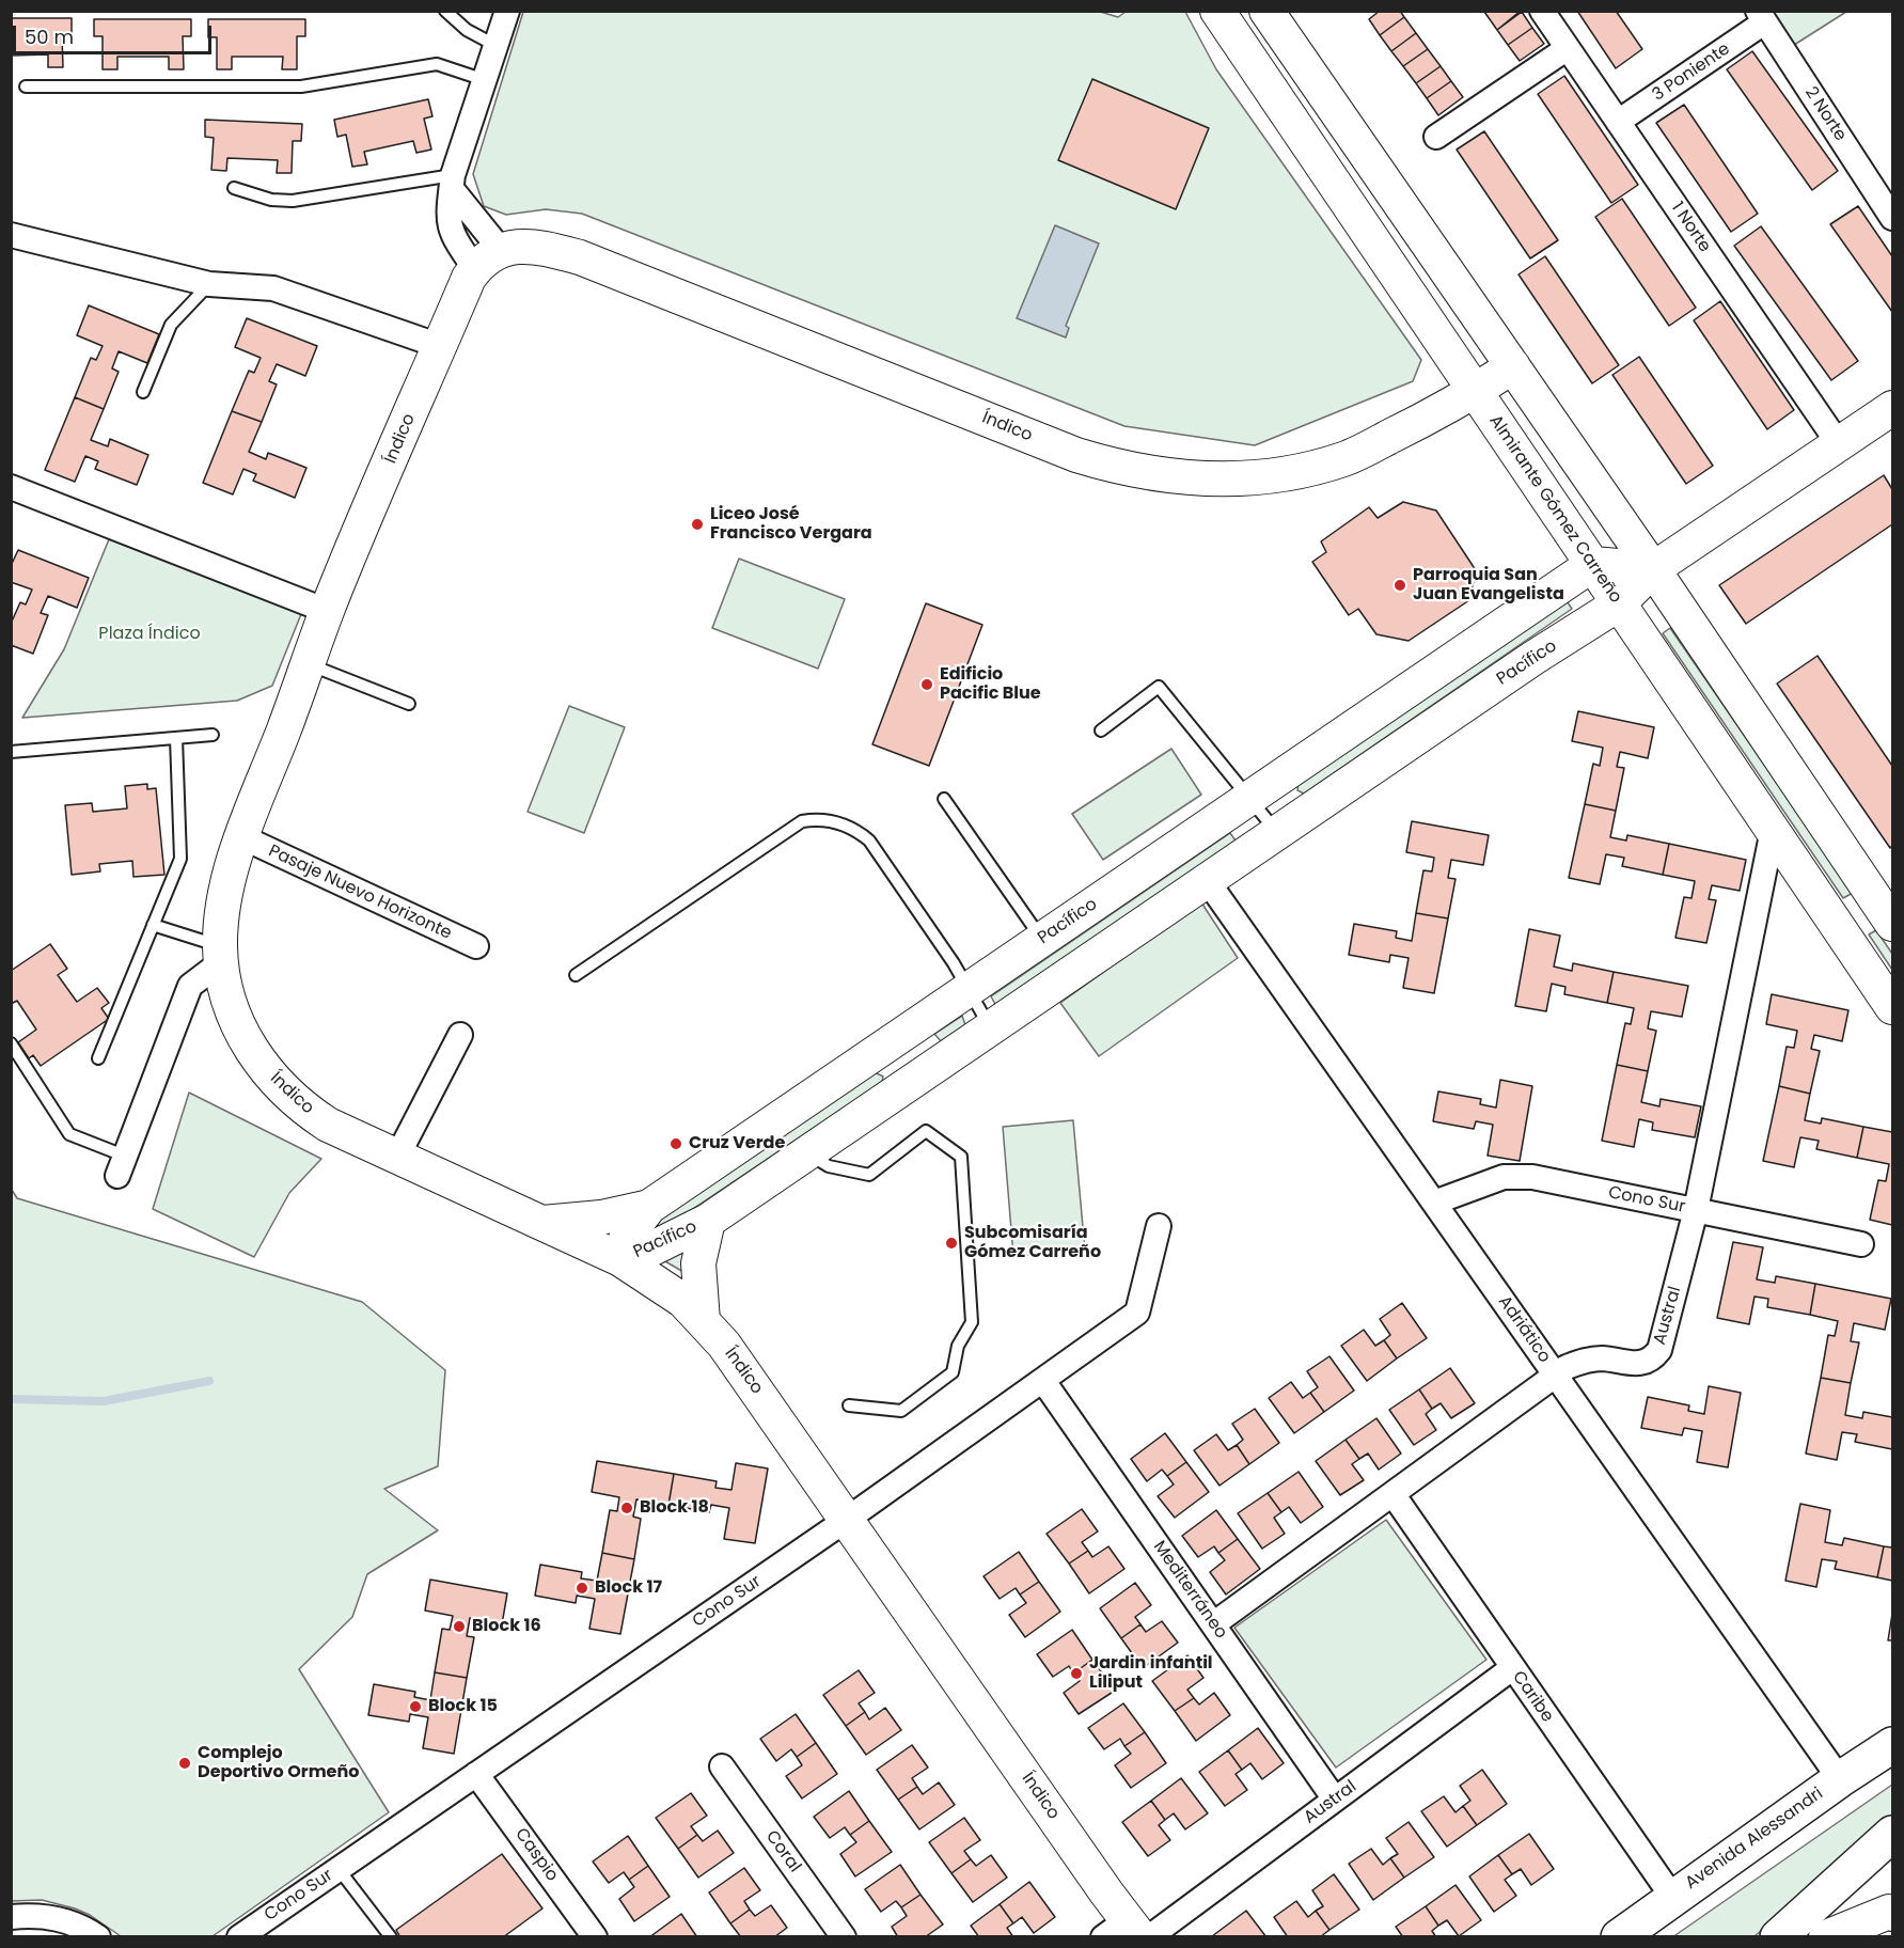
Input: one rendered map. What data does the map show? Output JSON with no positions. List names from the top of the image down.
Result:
{
  "streets": {
    "main road": ["Avenida Alessandri"],
    "street": [
      "3 Poniente",
      "2 Norte",
      "1 Norte",
      "Índico",
      "Almirante Gómez Carreño",
      "Pacífico",
      "Pasaje Nuevo Horizonte",
      "Cono Sur",
      "Austral",
      "Adriático",
      "Mediterráneo",
      "Caribe",
      "Coral",
      "Caspio"
    ]
  },
  "crossings": [
    ["3 Poniente", "2 Norte"],
    ["3 Poniente", "1 Norte"],
    ["1 Norte", "Pacífico"],
    ["Índico", "Almirante Gómez Carreño"],
    ["Índico", "Pacífico"],
    ["Índico", "Pasaje Nuevo Horizonte"],
    ["Índico", "Cono Sur"],
    ["Índico", "Austral"],
    ["Almirante Gómez Carreño", "Pacífico"],
    ["Almirante Gómez Carreño", "Austral"],
    ["Pacífico", "Adriático"],
    ["Cono Sur", "Austral"],
    ["Cono Sur", "Adriático"],
    ["Cono Sur", "Mediterráneo"],
    ["Cono Sur", "Caspio"],
    ["Austral", "Adriático"],
    ["Austral", "Mediterráneo"],
    ["Austral", "Caribe"],
    ["Adriático", "Avenida Alessandri"],
    ["Caribe", "Avenida Alessandri"]
  ],
  "parks": ["Plaza Índico"],
  "places": [
    "Liceo José Francisco Vergara",
    "Parroquia San Juan Evangelista",
    "Edificio Pacific Blue",
    "Cruz Verde",
    "Subcomisaría Gómez Carreño",
    "Block 18",
    "Block 17",
    "Block 16",
    "Jardin infantil Liliput",
    "Block 15",
    "Complejo Deportivo Ormeño"
  ],
  "scale_bar": "50 m"
}
